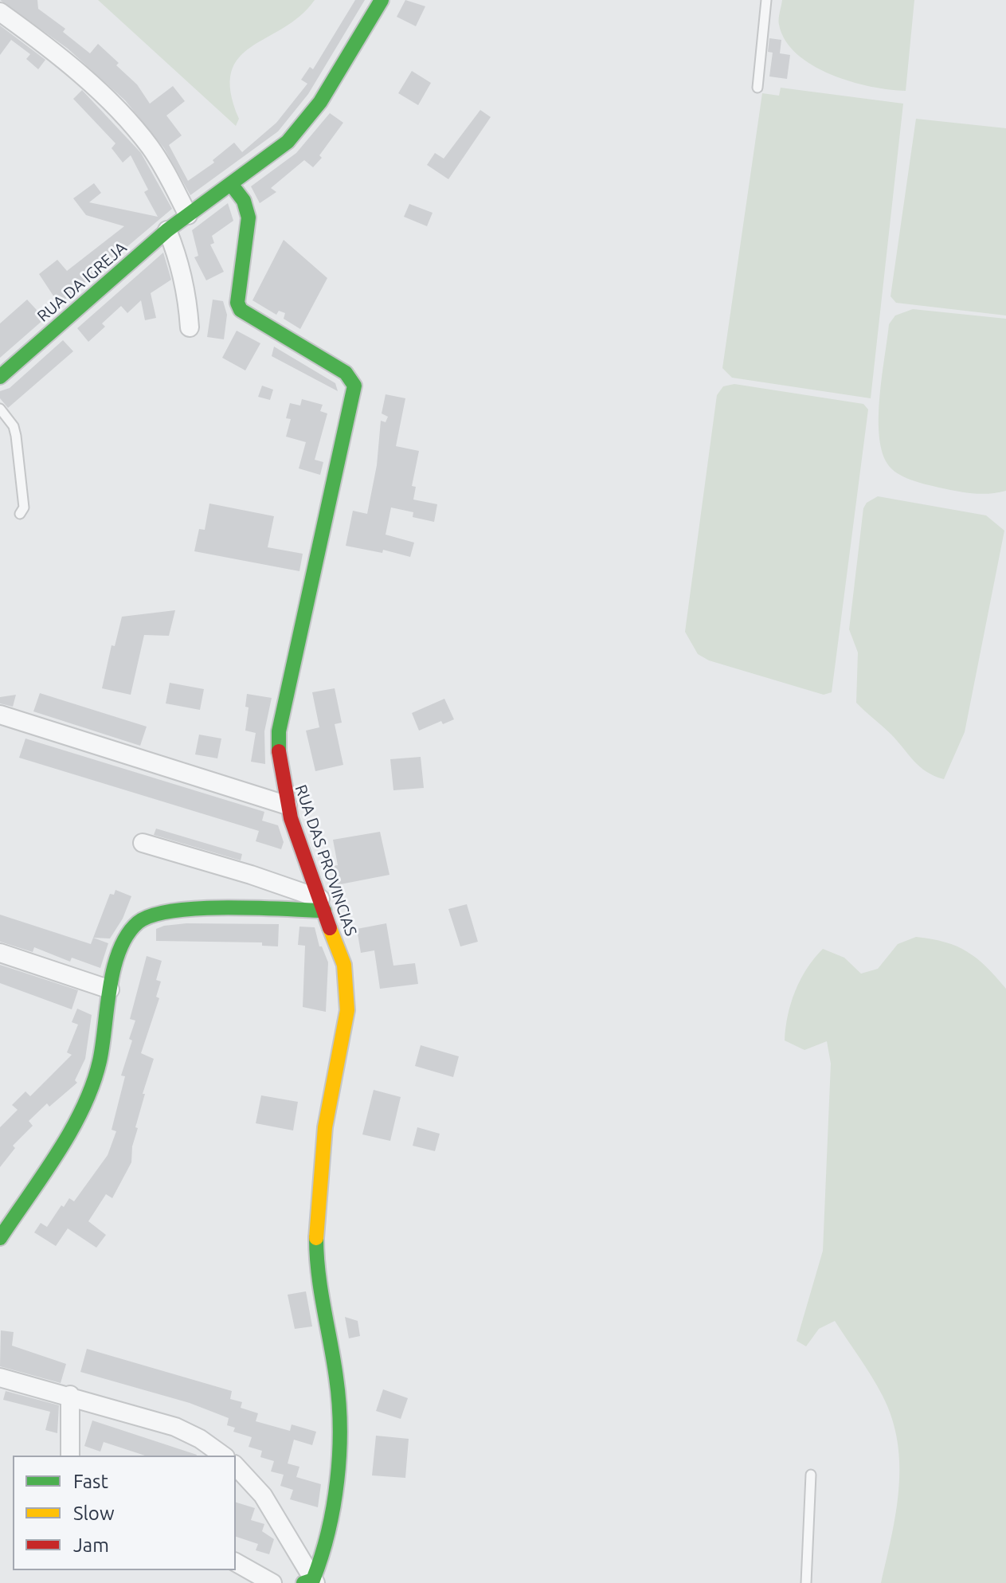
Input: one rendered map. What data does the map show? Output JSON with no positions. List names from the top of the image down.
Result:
{
  "streets": {
    "street": ["RUA DA IGREJA", "RUA DAS PROVINCIAS"]
  },
  "crossings": [
    ["RUA DA IGREJA", "RUA DAS PROVINCIAS"]
  ],
  "legend": ["Fast", "Slow", "Jam"]
}
